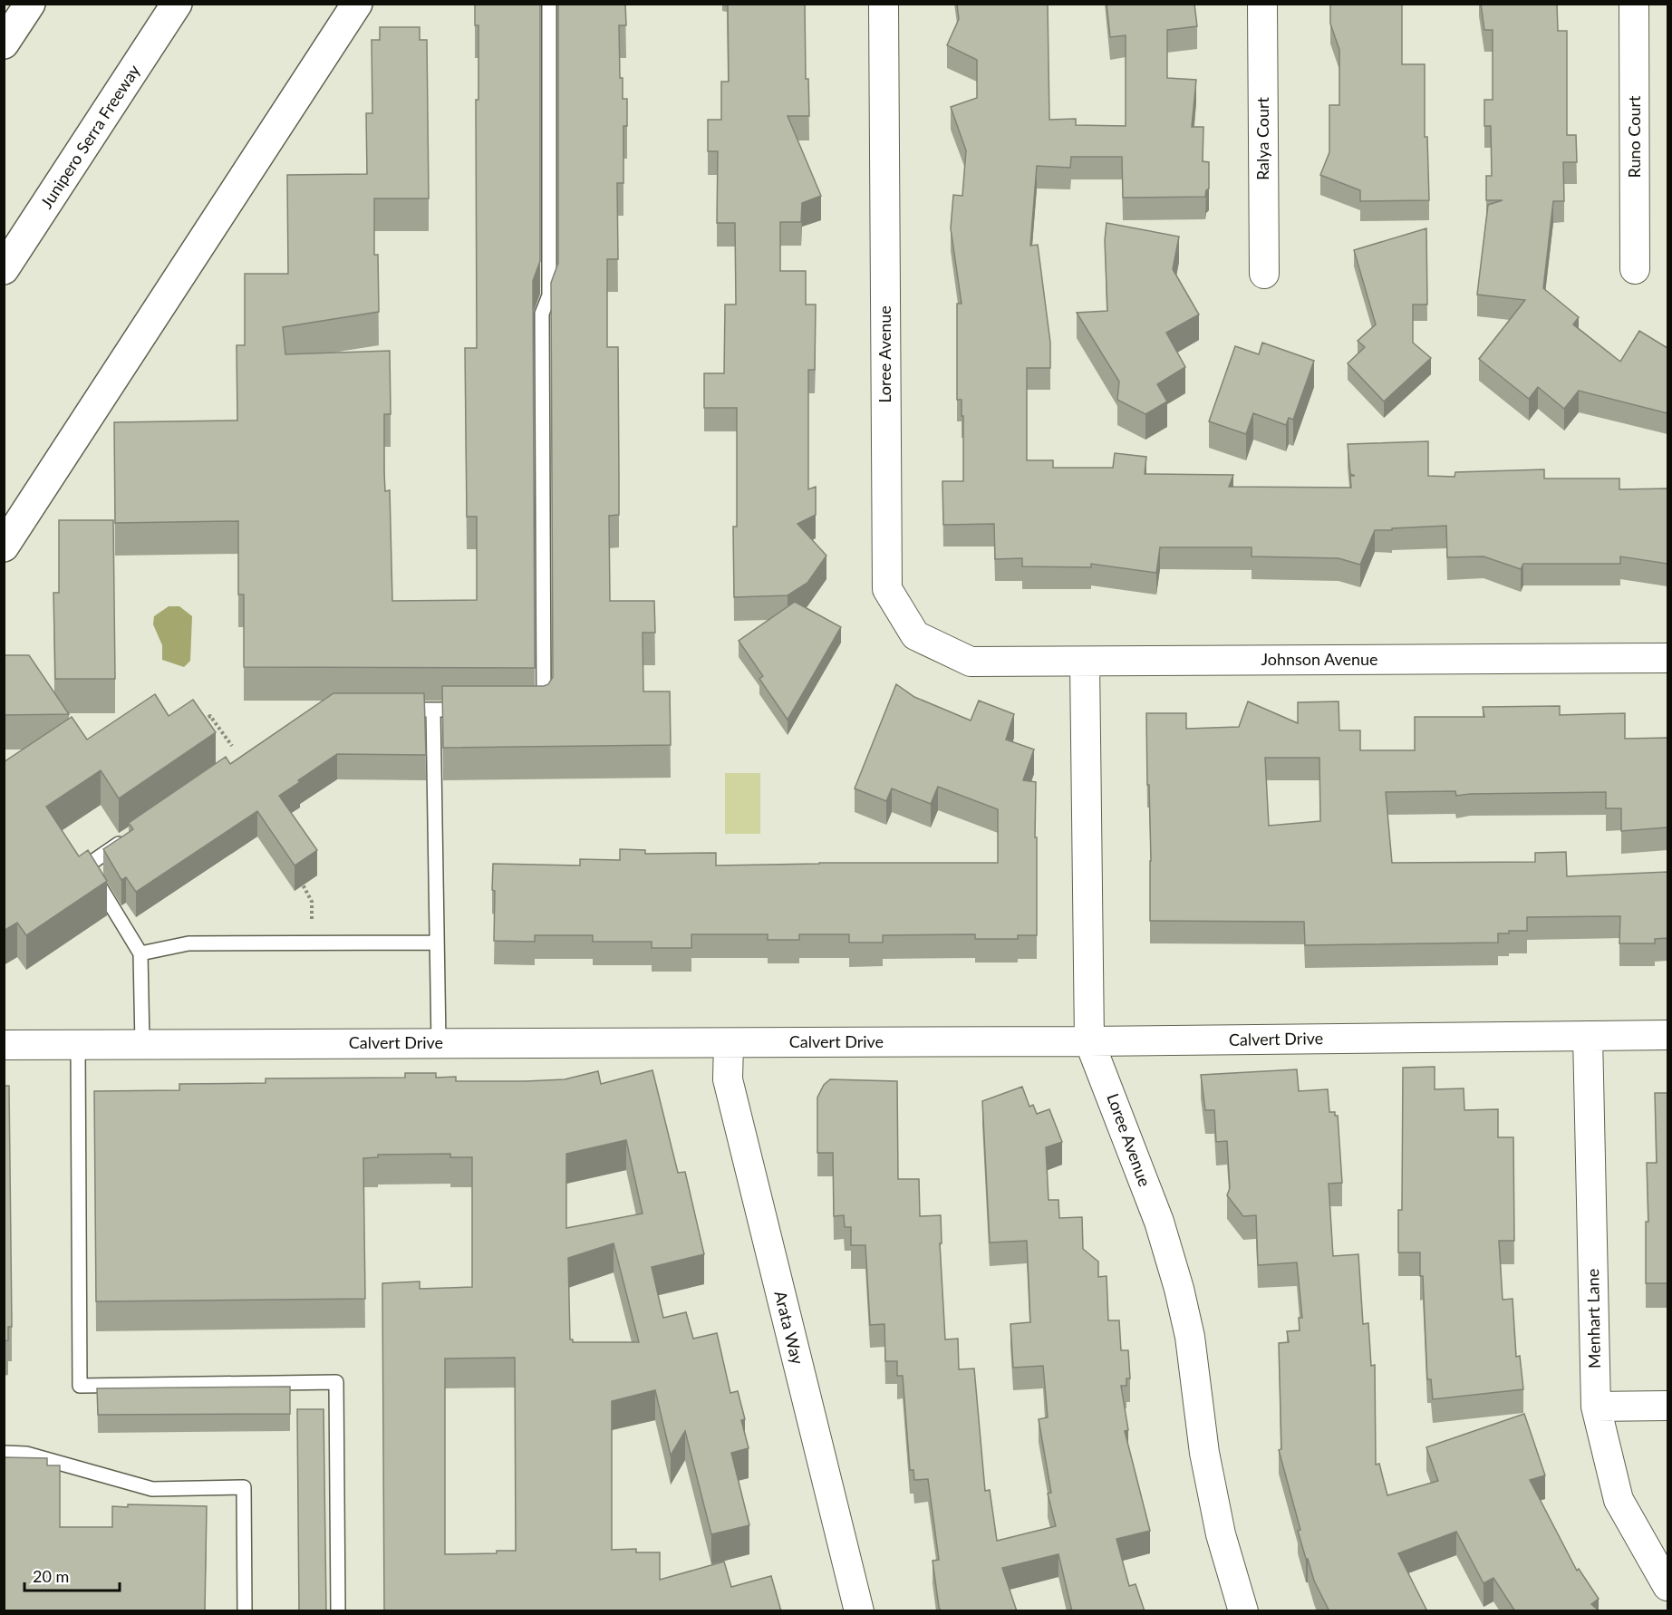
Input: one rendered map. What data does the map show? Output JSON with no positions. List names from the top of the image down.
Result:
{
  "streets": {
    "highway": ["Junipero Serra Freeway"],
    "street": [
      "Runo Court",
      "Ralya Court",
      "Loree Avenue",
      "Johnson Avenue",
      "Calvert Drive",
      "Menhart Lane",
      "Arata Way"
    ]
  },
  "crossings": [
    ["Loree Avenue", "Johnson Avenue"],
    ["Loree Avenue", "Calvert Drive"],
    ["Calvert Drive", "Menhart Lane"],
    ["Calvert Drive", "Arata Way"]
  ],
  "scale_bar": "20 m"
}
